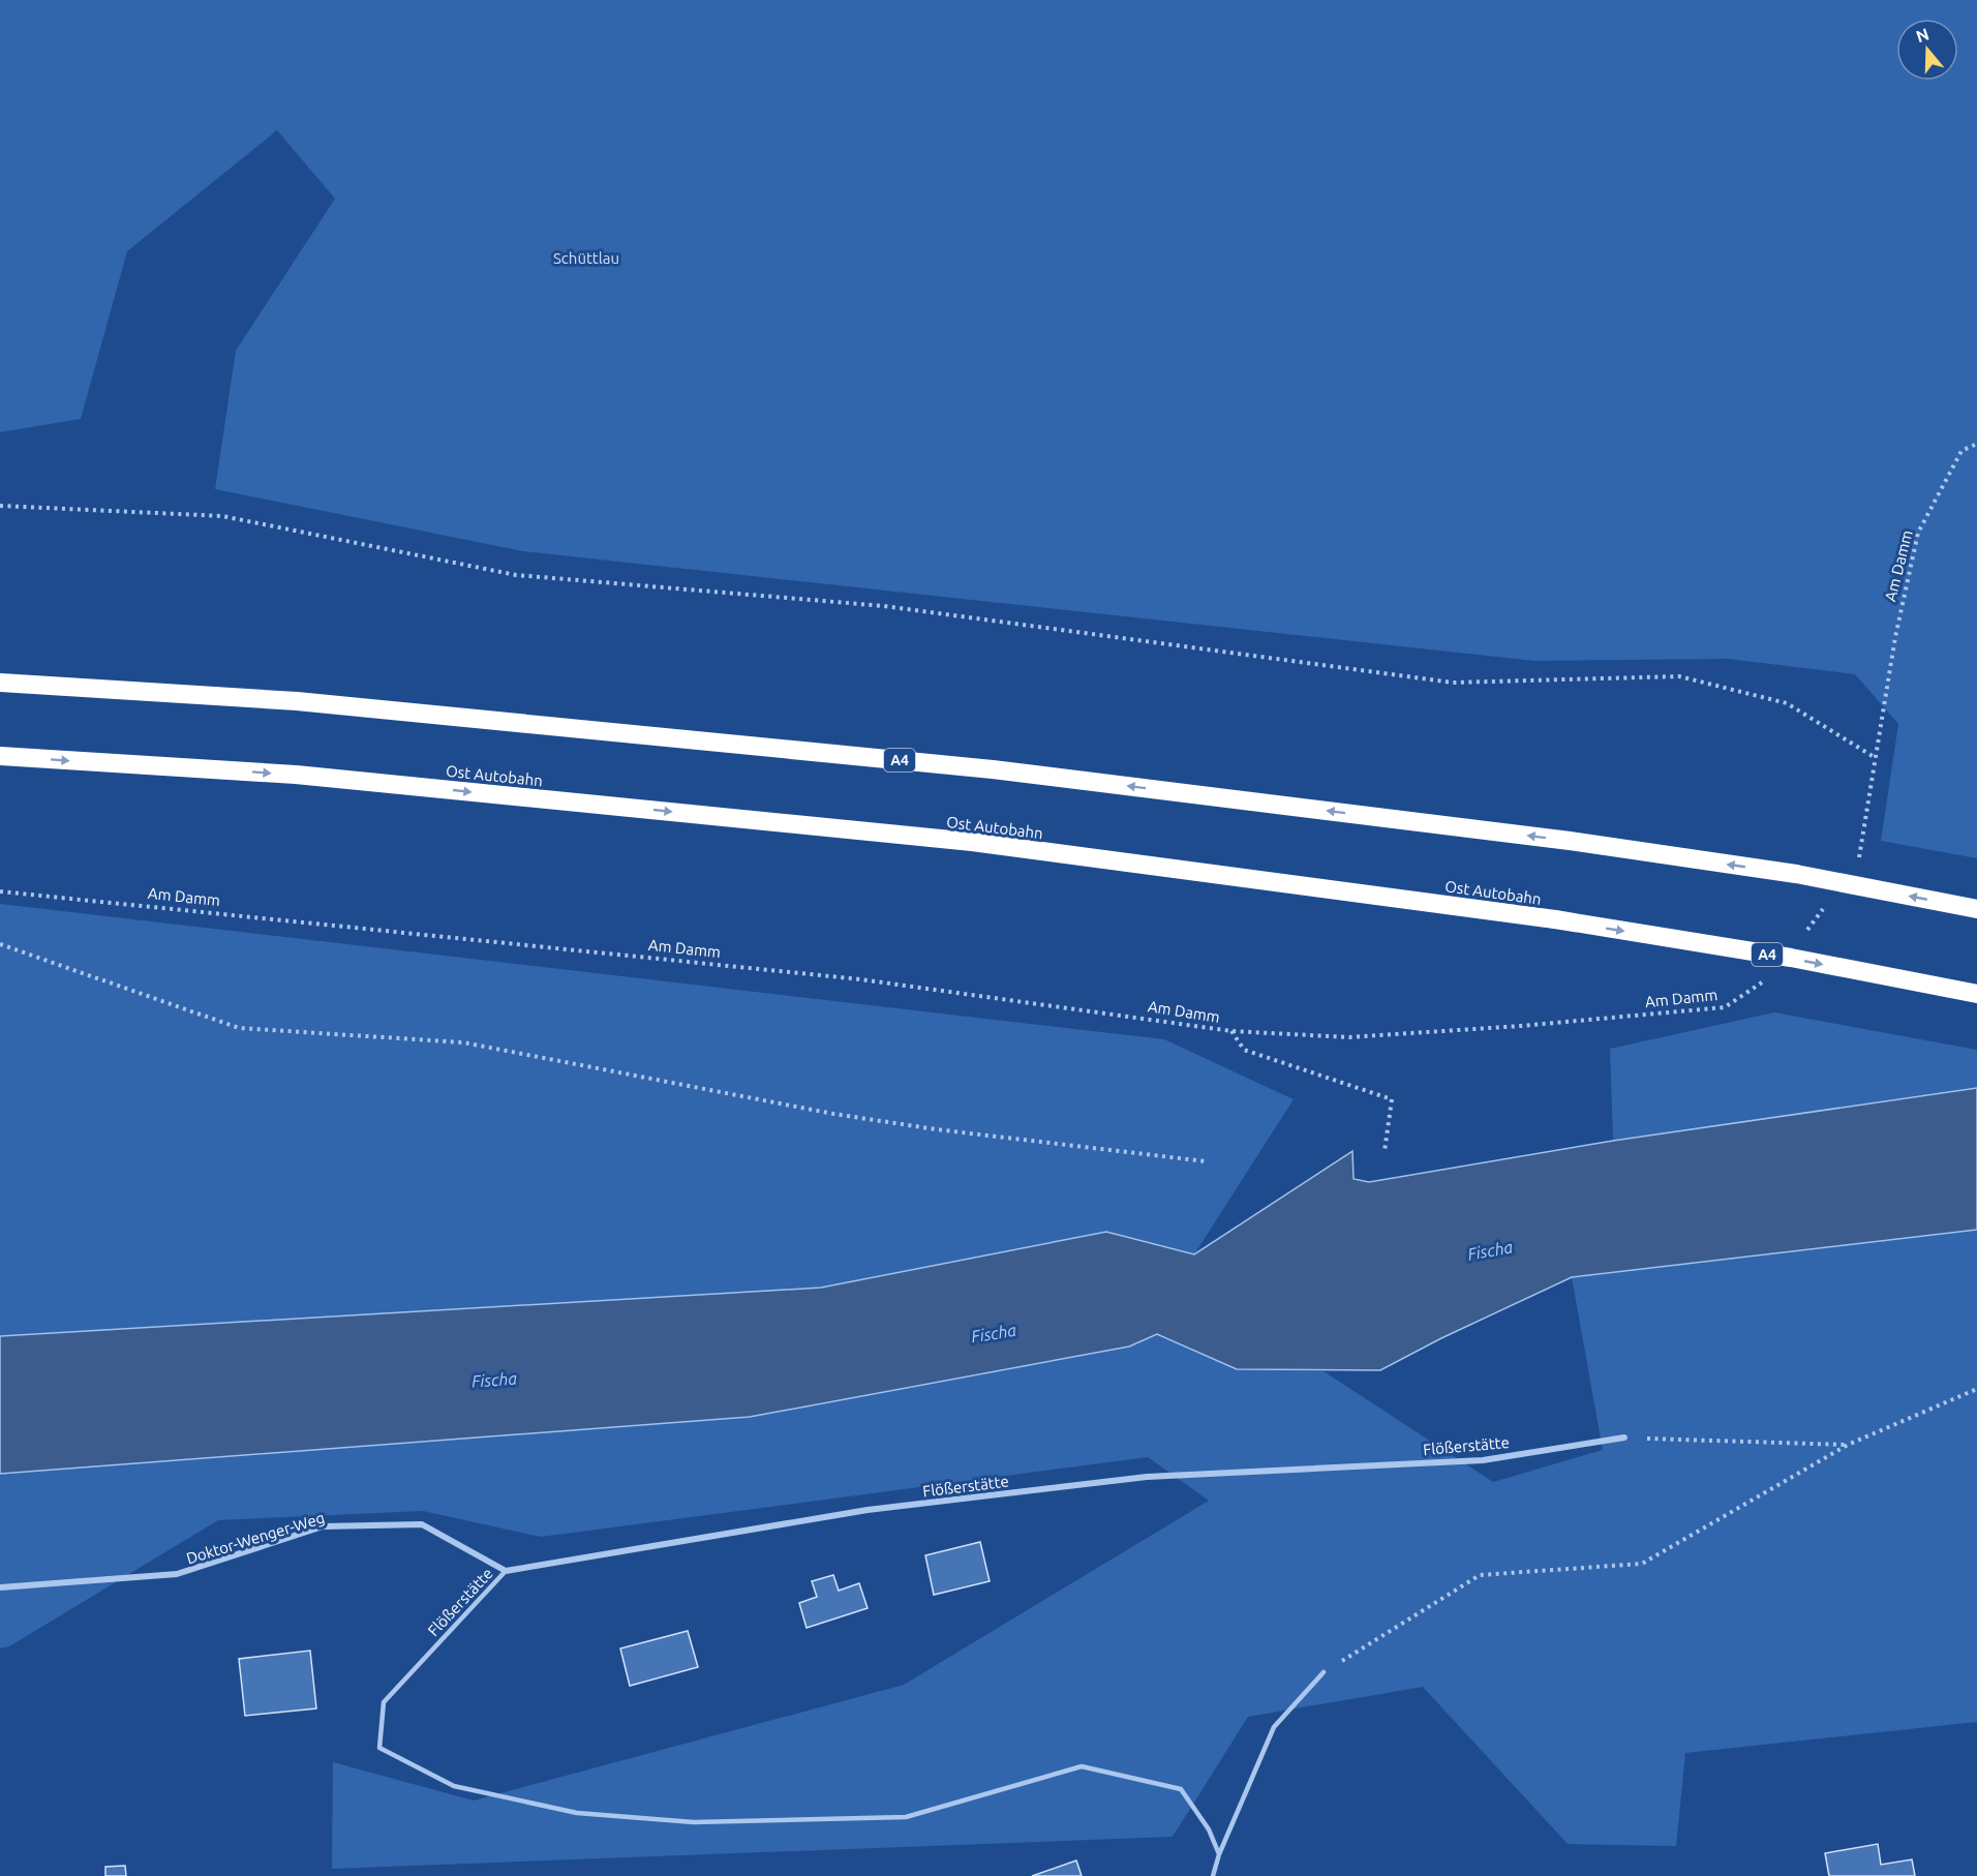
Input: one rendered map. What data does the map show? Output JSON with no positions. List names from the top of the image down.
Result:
{
  "streets": {
    "highway": ["A4", "Ost Autobahn"],
    "street": ["Flößerstätte", "Doktor-Wenger-Weg"],
    "path": ["Am Damm"]
  },
  "crossings": [
    ["Flößerstätte", "Doktor-Wenger-Weg"]
  ],
  "water": ["Fischa"],
  "parks": ["Schüttlau"],
  "north": "top"
}
